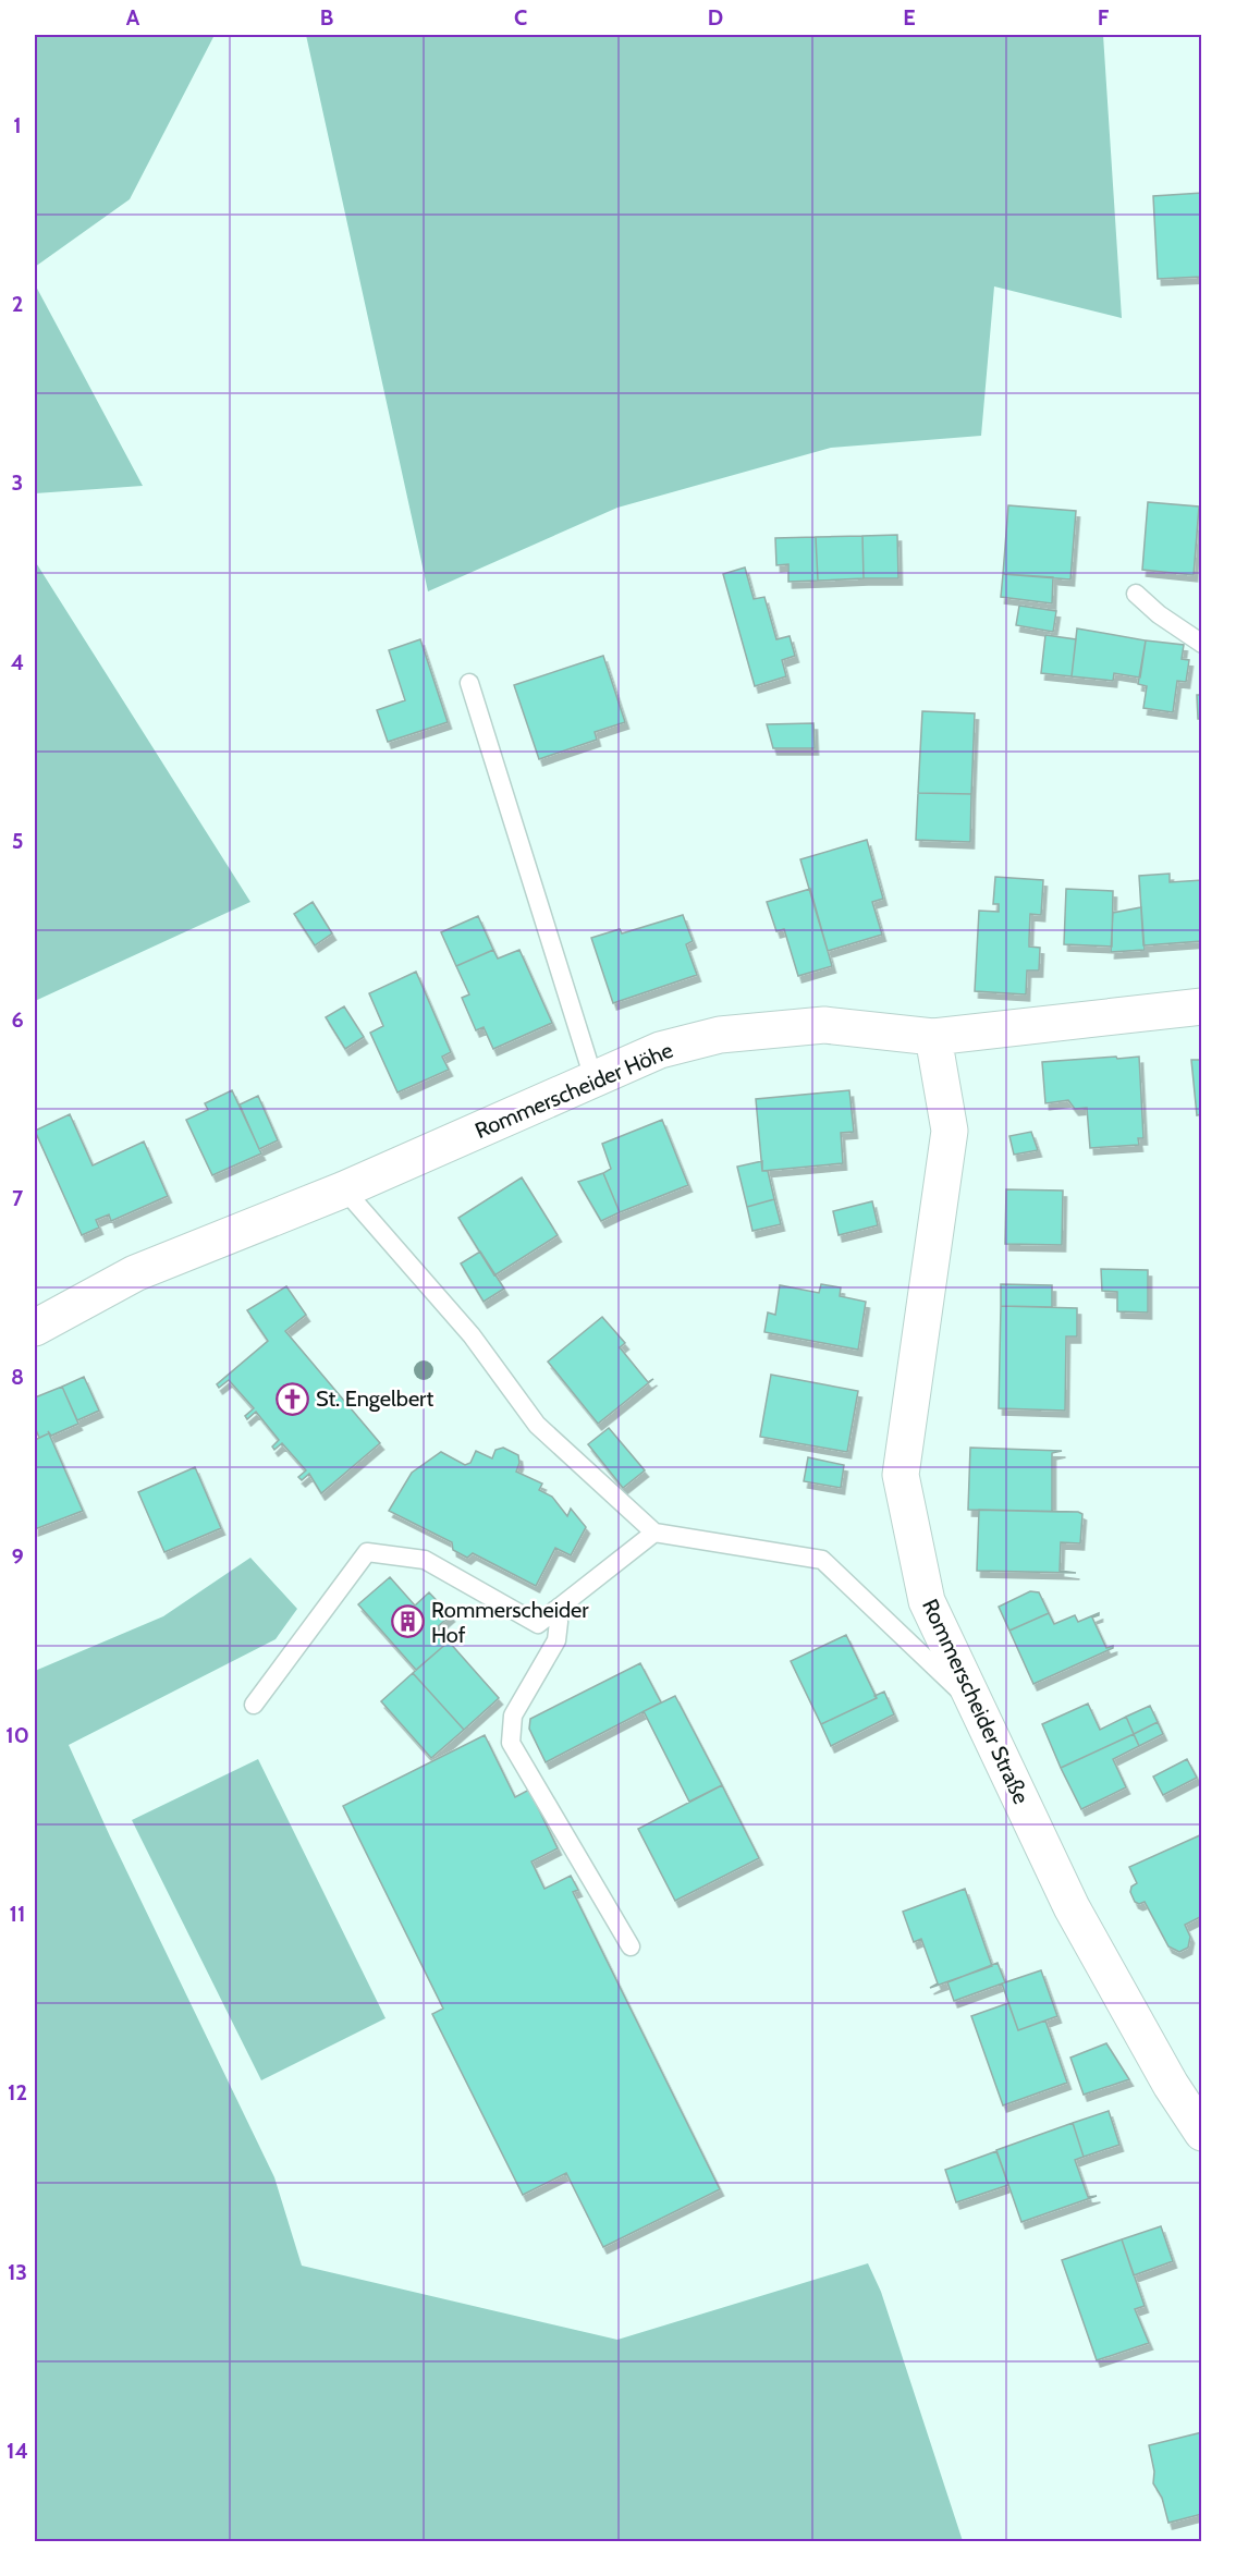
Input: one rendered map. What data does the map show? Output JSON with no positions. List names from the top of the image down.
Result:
{
  "streets": {
    "street": ["Rommerscheider Höhe", "Rommerscheider Straße"]
  },
  "crossings": [
    ["Rommerscheider Höhe", "Rommerscheider Straße"]
  ],
  "places": {
    "church": ["St. Engelbert"],
    "building": ["Rommerscheider Hof"]
  },
  "grid": {
    "columns": [
      "A",
      "B",
      "C",
      "D",
      "E",
      "F"
    ],
    "rows": [
      "1",
      "2",
      "3",
      "4",
      "5",
      "6",
      "7",
      "8",
      "9",
      "10",
      "11",
      "12",
      "13",
      "14"
    ]
  }
}
